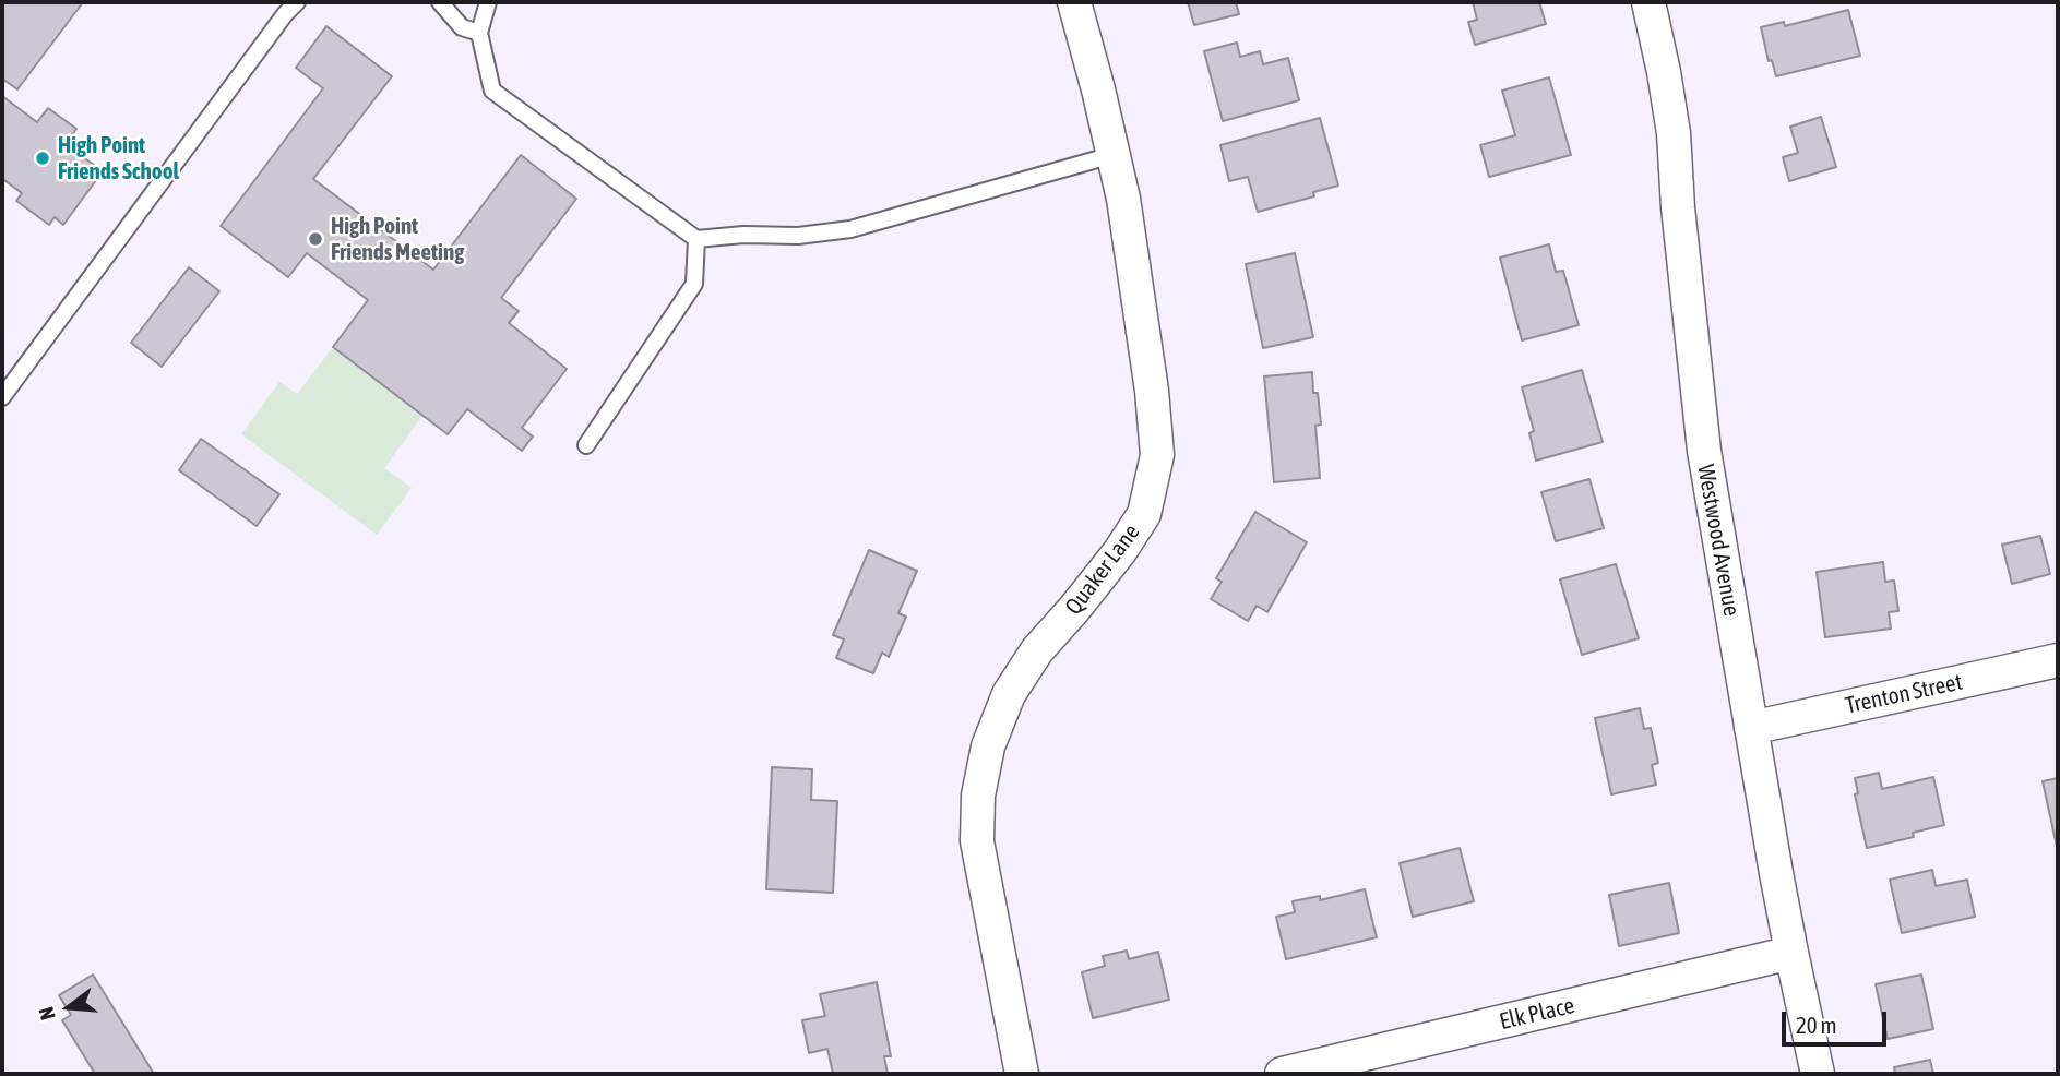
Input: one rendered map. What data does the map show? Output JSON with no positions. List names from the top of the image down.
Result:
{
  "streets": {
    "street": [
      "Westwood Avenue",
      "Quaker Lane",
      "Trenton Street",
      "Elk Place"
    ]
  },
  "crossings": [
    ["Westwood Avenue", "Trenton Street"],
    ["Westwood Avenue", "Elk Place"]
  ],
  "places": ["High Point Friends School", "High Point Friends Meeting"],
  "scale_bar": "20 m",
  "north": "left"
}
